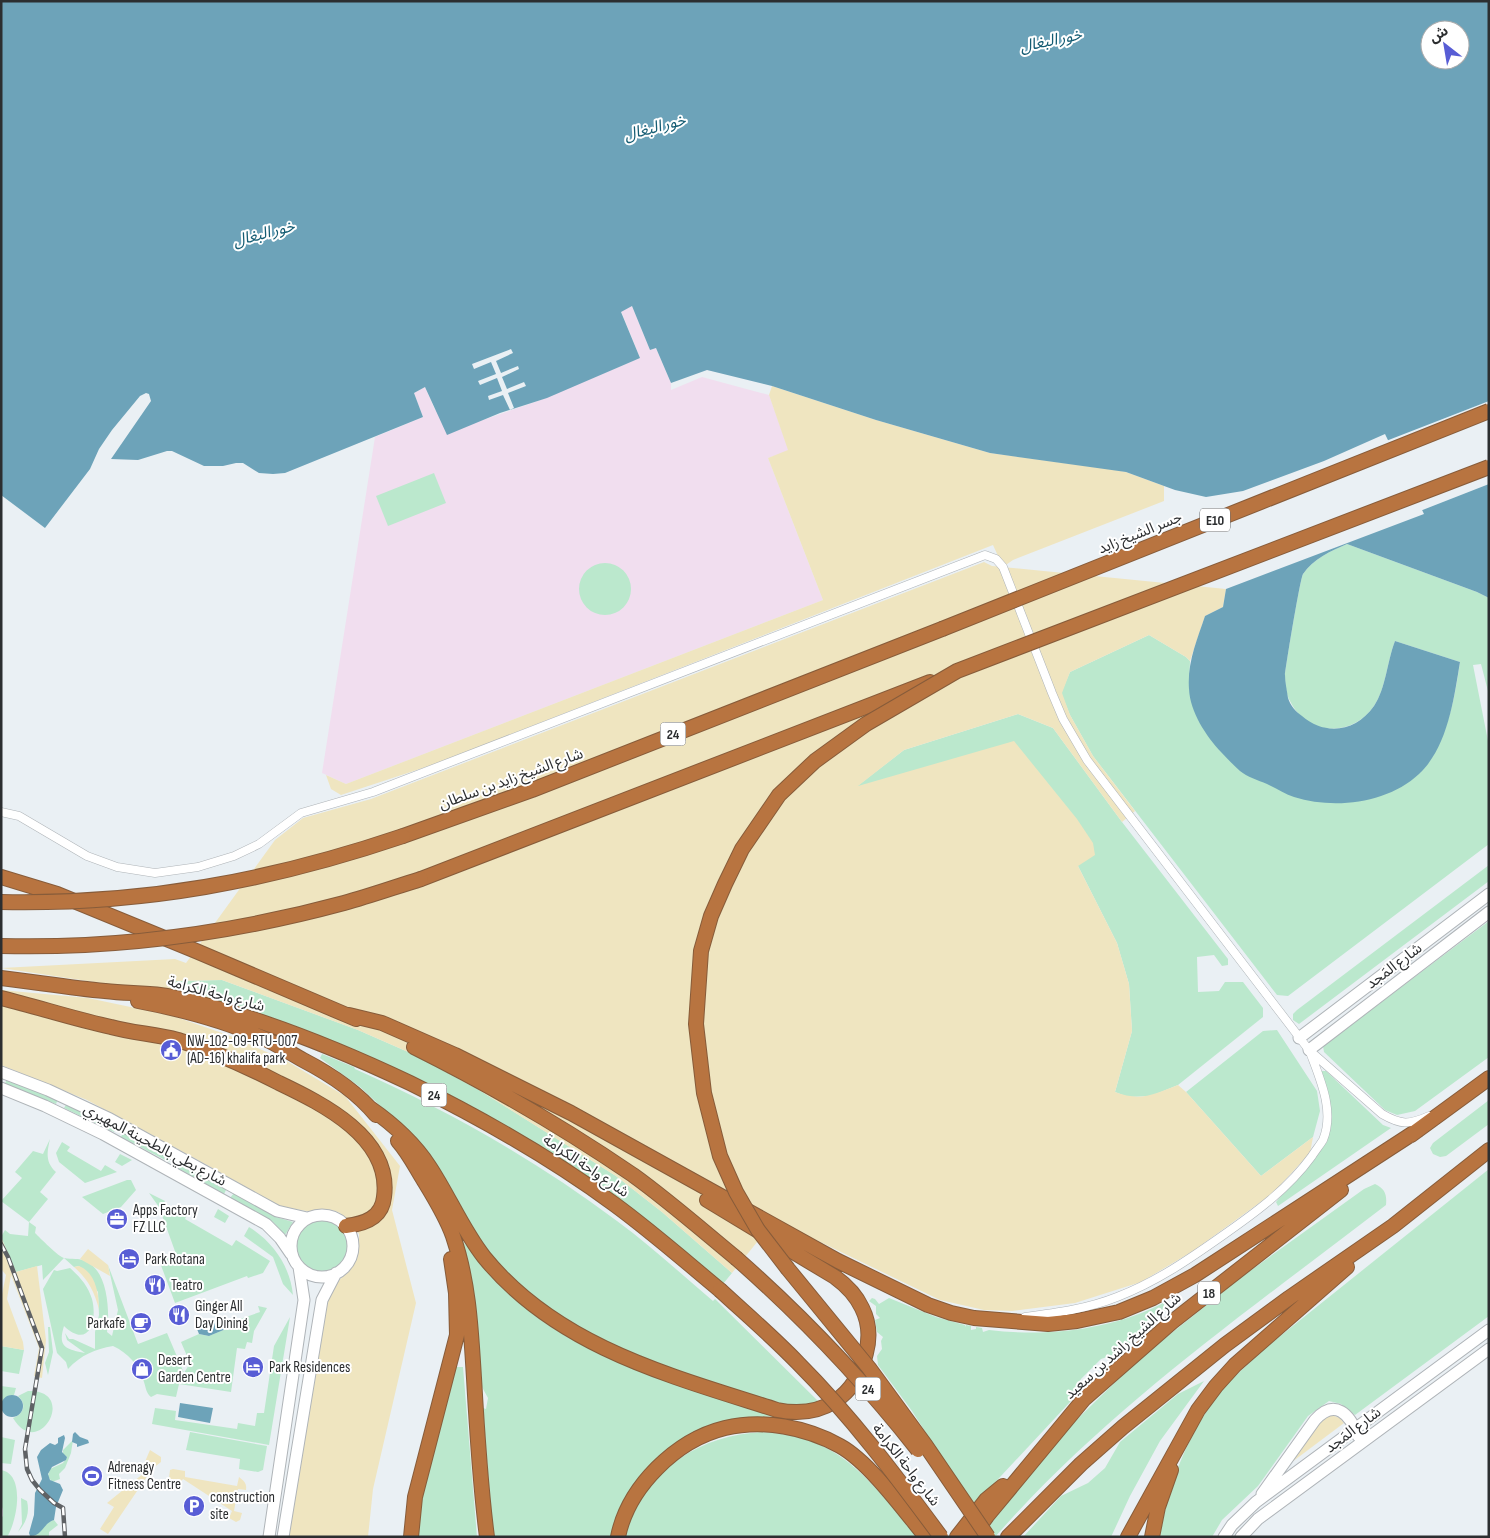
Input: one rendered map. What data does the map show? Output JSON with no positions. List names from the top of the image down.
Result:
{
  "streets": {
    "highway": [
      "E10",
      "جسر الشيخ زايد",
      "24",
      "شارع الشيخ زايد بن سلطان",
      "شارع واحة الكرامة",
      "18",
      "شارع الشيخ راشد بن سعيد"
    ],
    "street": ["شارع المَجد", "شارع بطي بالطحينة المهيري"]
  },
  "crossings": [
    ["جسر الشيخ زايد", "شارع الشيخ زايد بن سلطان"],
    ["24", "شارع واحة الكرامة"]
  ],
  "water": ["خور البغال"],
  "places": {
    "public building": ["NW-102-09-RTU-007 (AD-16) khalifa park"],
    "office": ["Apps Factory FZ LLC"],
    "hotel": ["Park Rotana", "Park Residences"],
    "restaurant": ["Teatro", "Ginger All Day Dining"],
    "cafe": ["Parkafe"],
    "shop": ["Desert Garden Centre"],
    "sports": ["Adrenagy Fitness Centre"],
    "parking": ["construction site"]
  },
  "north": "top left"
}
